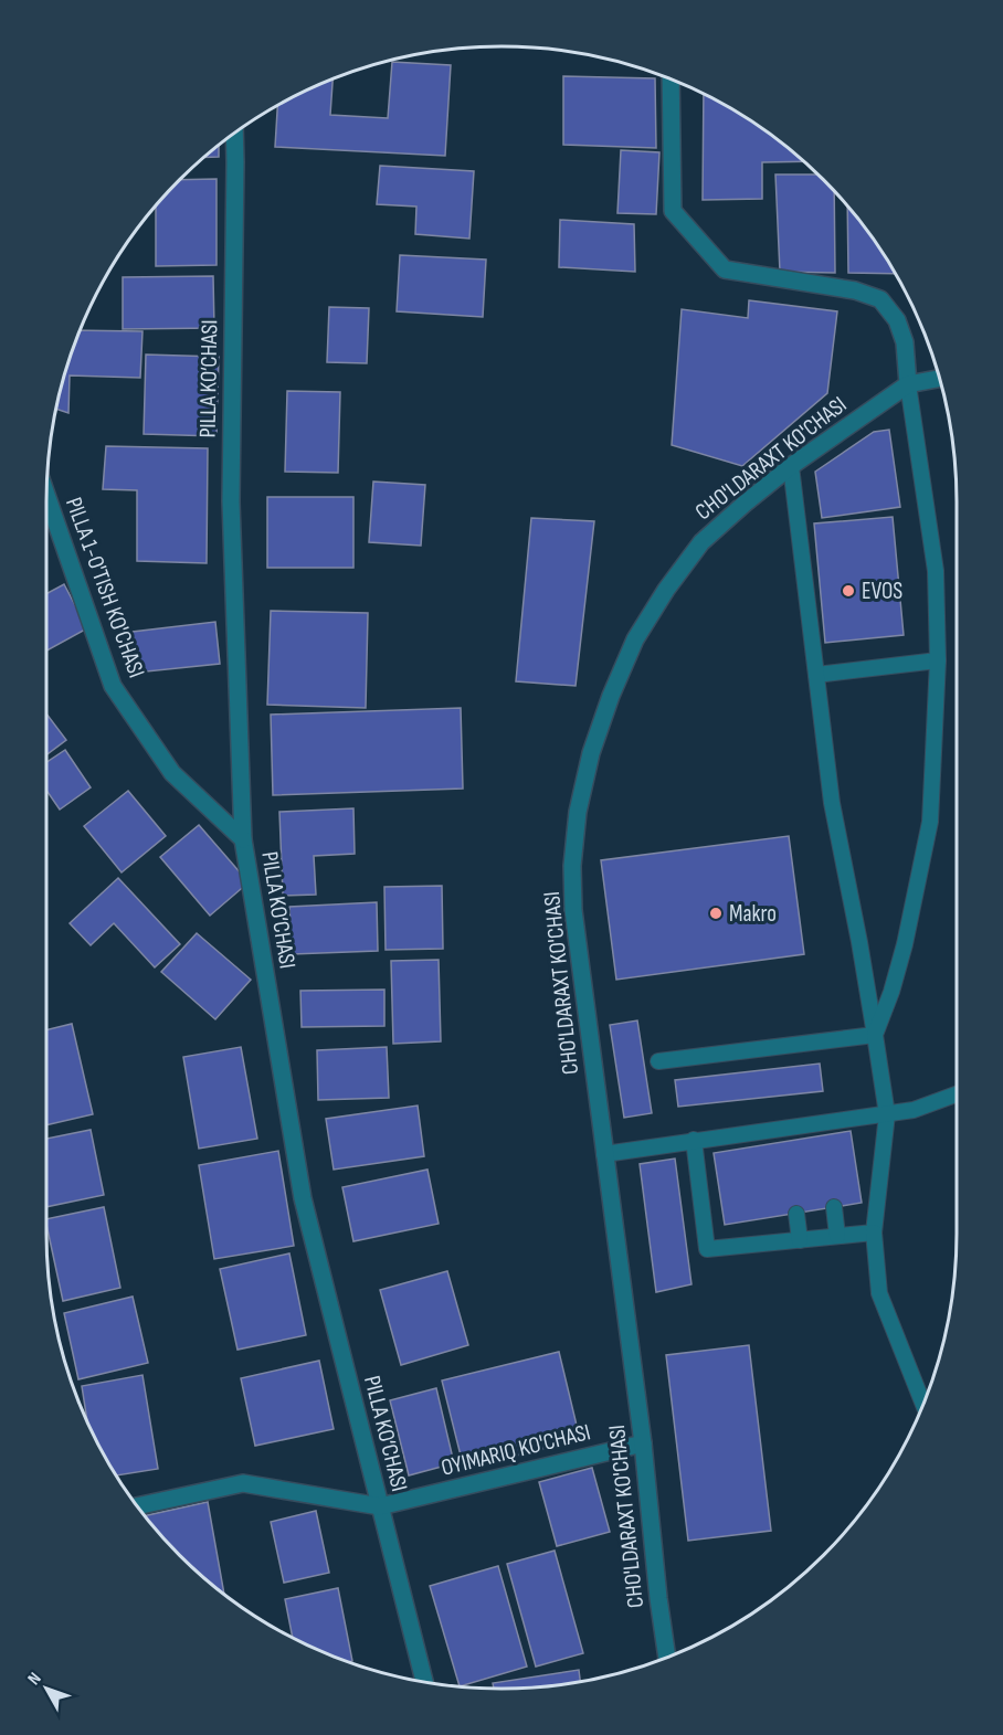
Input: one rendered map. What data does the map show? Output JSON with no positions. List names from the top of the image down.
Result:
{
  "streets": {
    "street": [
      "PILLA KO‘CHASI",
      "CHO'LDARAXT KO'CHASI",
      "PILLA 1-O'TISH KO'CHASI",
      "OYIMARIQ KO'CHASI"
    ]
  },
  "crossings": [
    ["PILLA KO‘CHASI", "PILLA 1-O'TISH KO'CHASI"],
    ["PILLA KO‘CHASI", "OYIMARIQ KO'CHASI"],
    ["CHO'LDARAXT KO'CHASI", "OYIMARIQ KO'CHASI"]
  ],
  "places": ["EVOS", "Makro"],
  "north": "top left"
}
